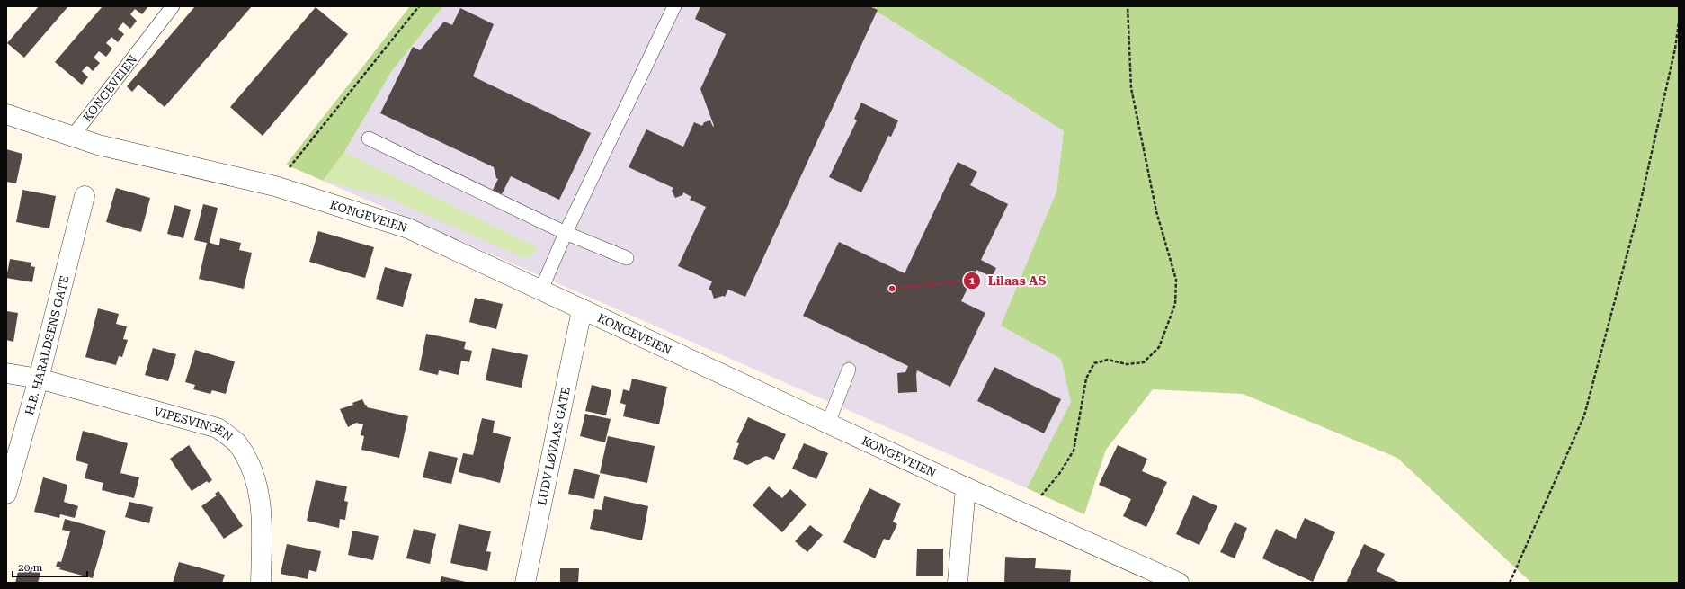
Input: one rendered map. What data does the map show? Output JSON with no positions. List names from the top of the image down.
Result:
{
  "streets": {
    "street": [
      "KONGEVEIEN",
      "H.B. HARALDSENS GATE",
      "VIPESVINGEN",
      "LUDV LØVAAS GATE"
    ]
  },
  "crossings": [
    ["KONGEVEIEN", "LUDV LØVAAS GATE"],
    ["H.B. HARALDSENS GATE", "VIPESVINGEN"]
  ],
  "places": ["Lilaas AS"],
  "scale_bar": "20 m"
}
